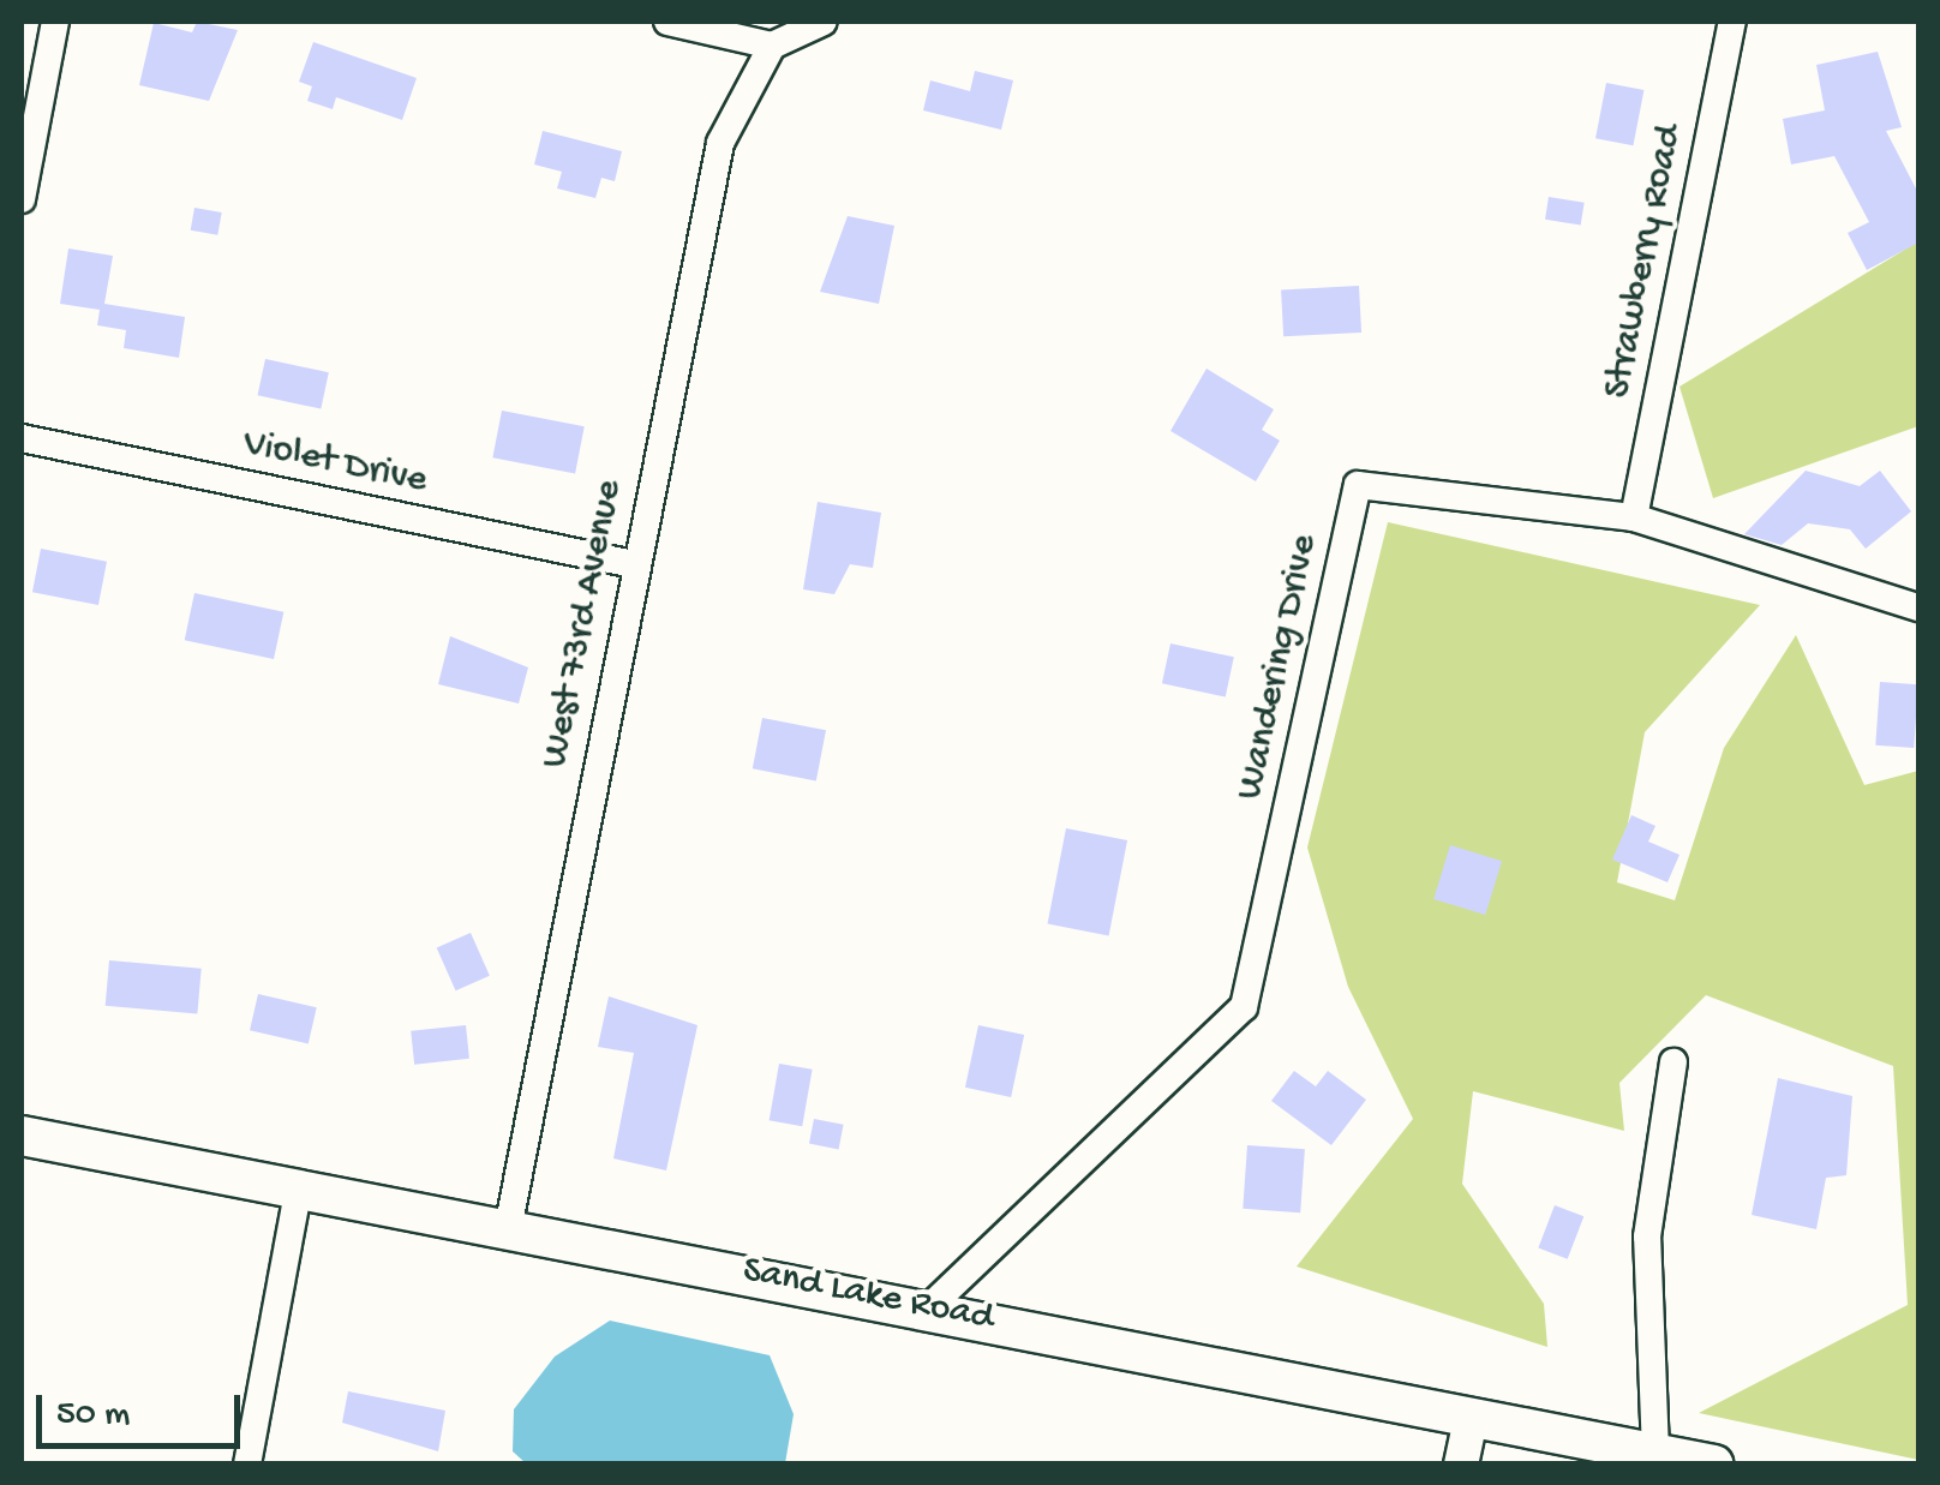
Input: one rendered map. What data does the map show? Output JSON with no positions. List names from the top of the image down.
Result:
{
  "streets": {
    "main road": ["Sand Lake Road"],
    "street": [
      "Strawberry Road",
      "Violet Drive",
      "West 73rd Avenue",
      "Wandering Drive"
    ]
  },
  "crossings": [
    ["Strawberry Road", "Wandering Drive"],
    ["Violet Drive", "West 73rd Avenue"],
    ["West 73rd Avenue", "Sand Lake Road"],
    ["Wandering Drive", "Sand Lake Road"]
  ],
  "scale_bar": "50 m"
}
